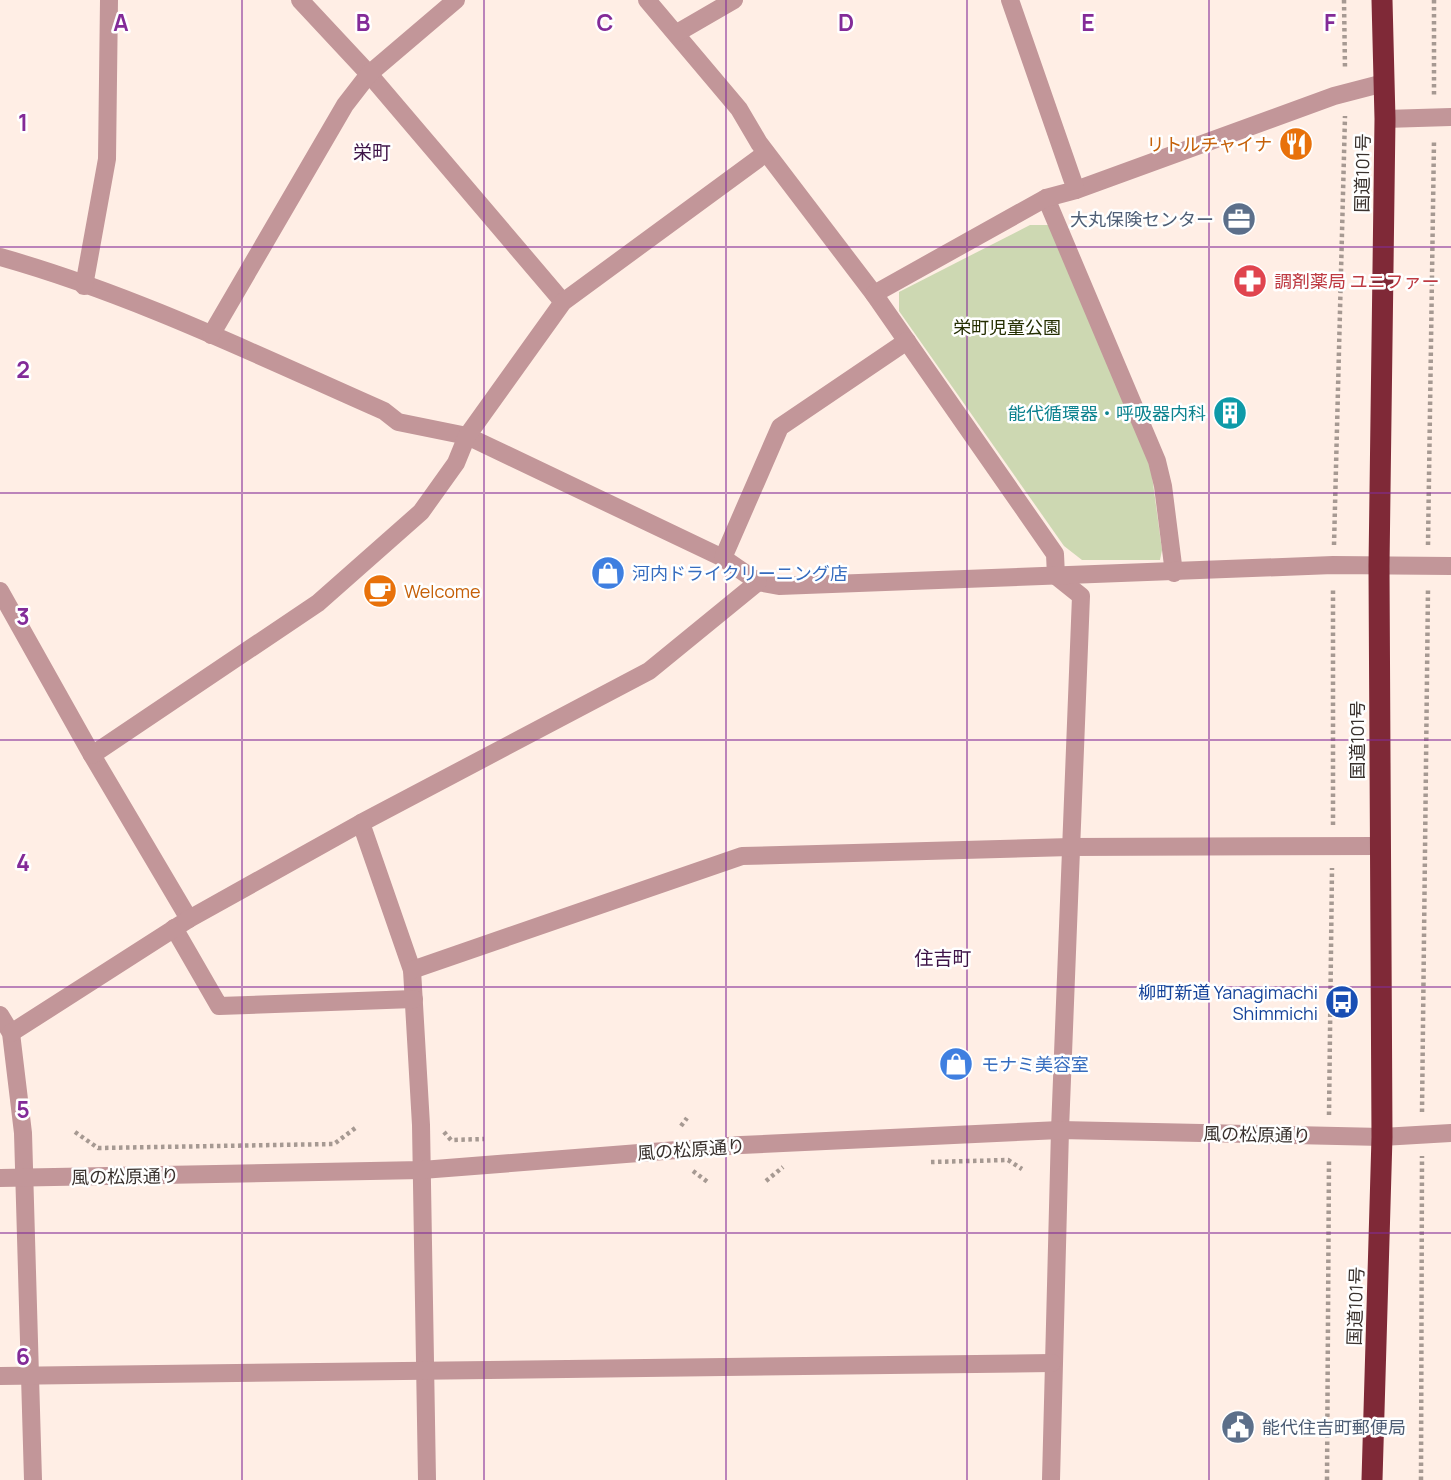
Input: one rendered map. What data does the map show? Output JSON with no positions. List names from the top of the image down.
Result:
{
  "streets": {
    "highway": ["国道101号"],
    "street": ["風の松原通り"]
  },
  "crossings": [
    ["国道101号", "風の松原通り"]
  ],
  "districts": ["栄町", "住吉町"],
  "parks": ["栄町児童公園"],
  "places": {
    "restaurant": ["リトルチャイナ"],
    "office": ["大丸保険センター"],
    "pharmacy": ["調剤薬局 ユニファー"],
    "building": ["能代循環器・呼吸器内科"],
    "shop": ["河内ドライクリーニング店", "モナミ美容室"],
    "cafe": ["Welcome"],
    "bus stop": ["柳町新道 Yanagimachi Shimmichi"],
    "public building": ["能代住吉町郵便局"]
  },
  "grid": {
    "columns": [
      "A",
      "B",
      "C",
      "D",
      "E",
      "F"
    ],
    "rows": [
      "1",
      "2",
      "3",
      "4",
      "5",
      "6"
    ]
  }
}
